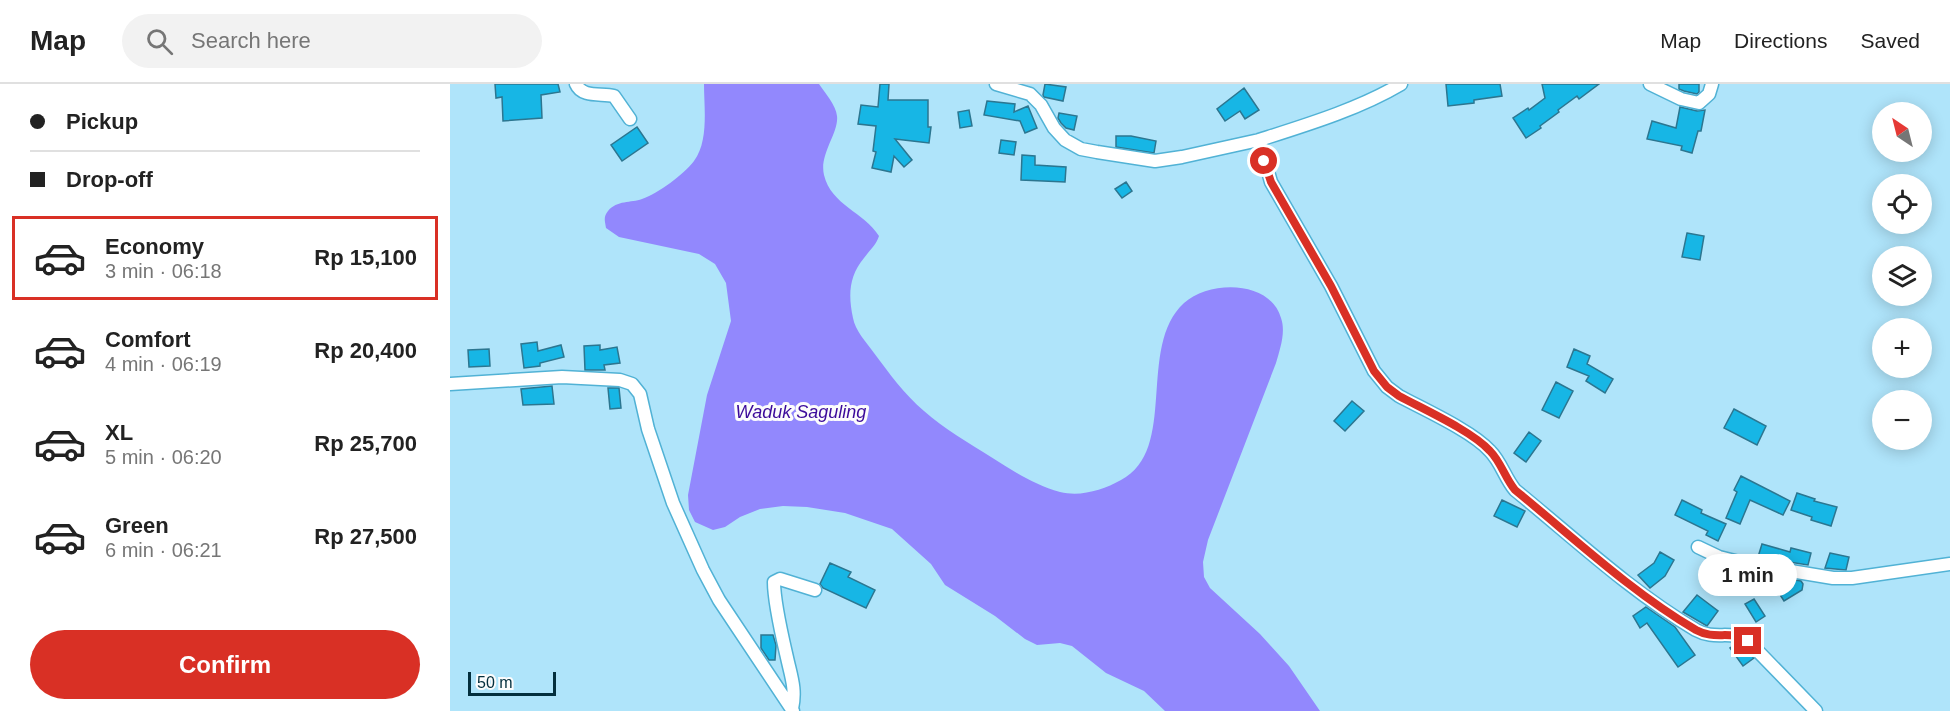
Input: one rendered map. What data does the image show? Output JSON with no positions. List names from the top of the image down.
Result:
{
  "water": ["Waduk Saguling"],
  "scale_bar": "50 m",
  "north": "top left",
  "page": {
    "header": "Map",
    "search": "Search here",
    "nav": ["Map", "Directions", "Saved"],
    "banner": ["Pickup", "Drop-off"],
    "map_buttons": ["+", "−"],
    "list": [
      {
        "name": "Economy",
        "note": "3 min · 06:18",
        "value": "Rp 15,100"
      },
      {
        "name": "Comfort",
        "note": "4 min · 06:19",
        "value": "Rp 20,400"
      },
      {
        "name": "XL",
        "note": "5 min · 06:20",
        "value": "Rp 25,700"
      },
      {
        "name": "Green",
        "note": "6 min · 06:21",
        "value": "Rp 27,500"
      }
    ],
    "bubble": "1 min",
    "buttons": "Confirm",
    "scale": "50 m"
  }
}
